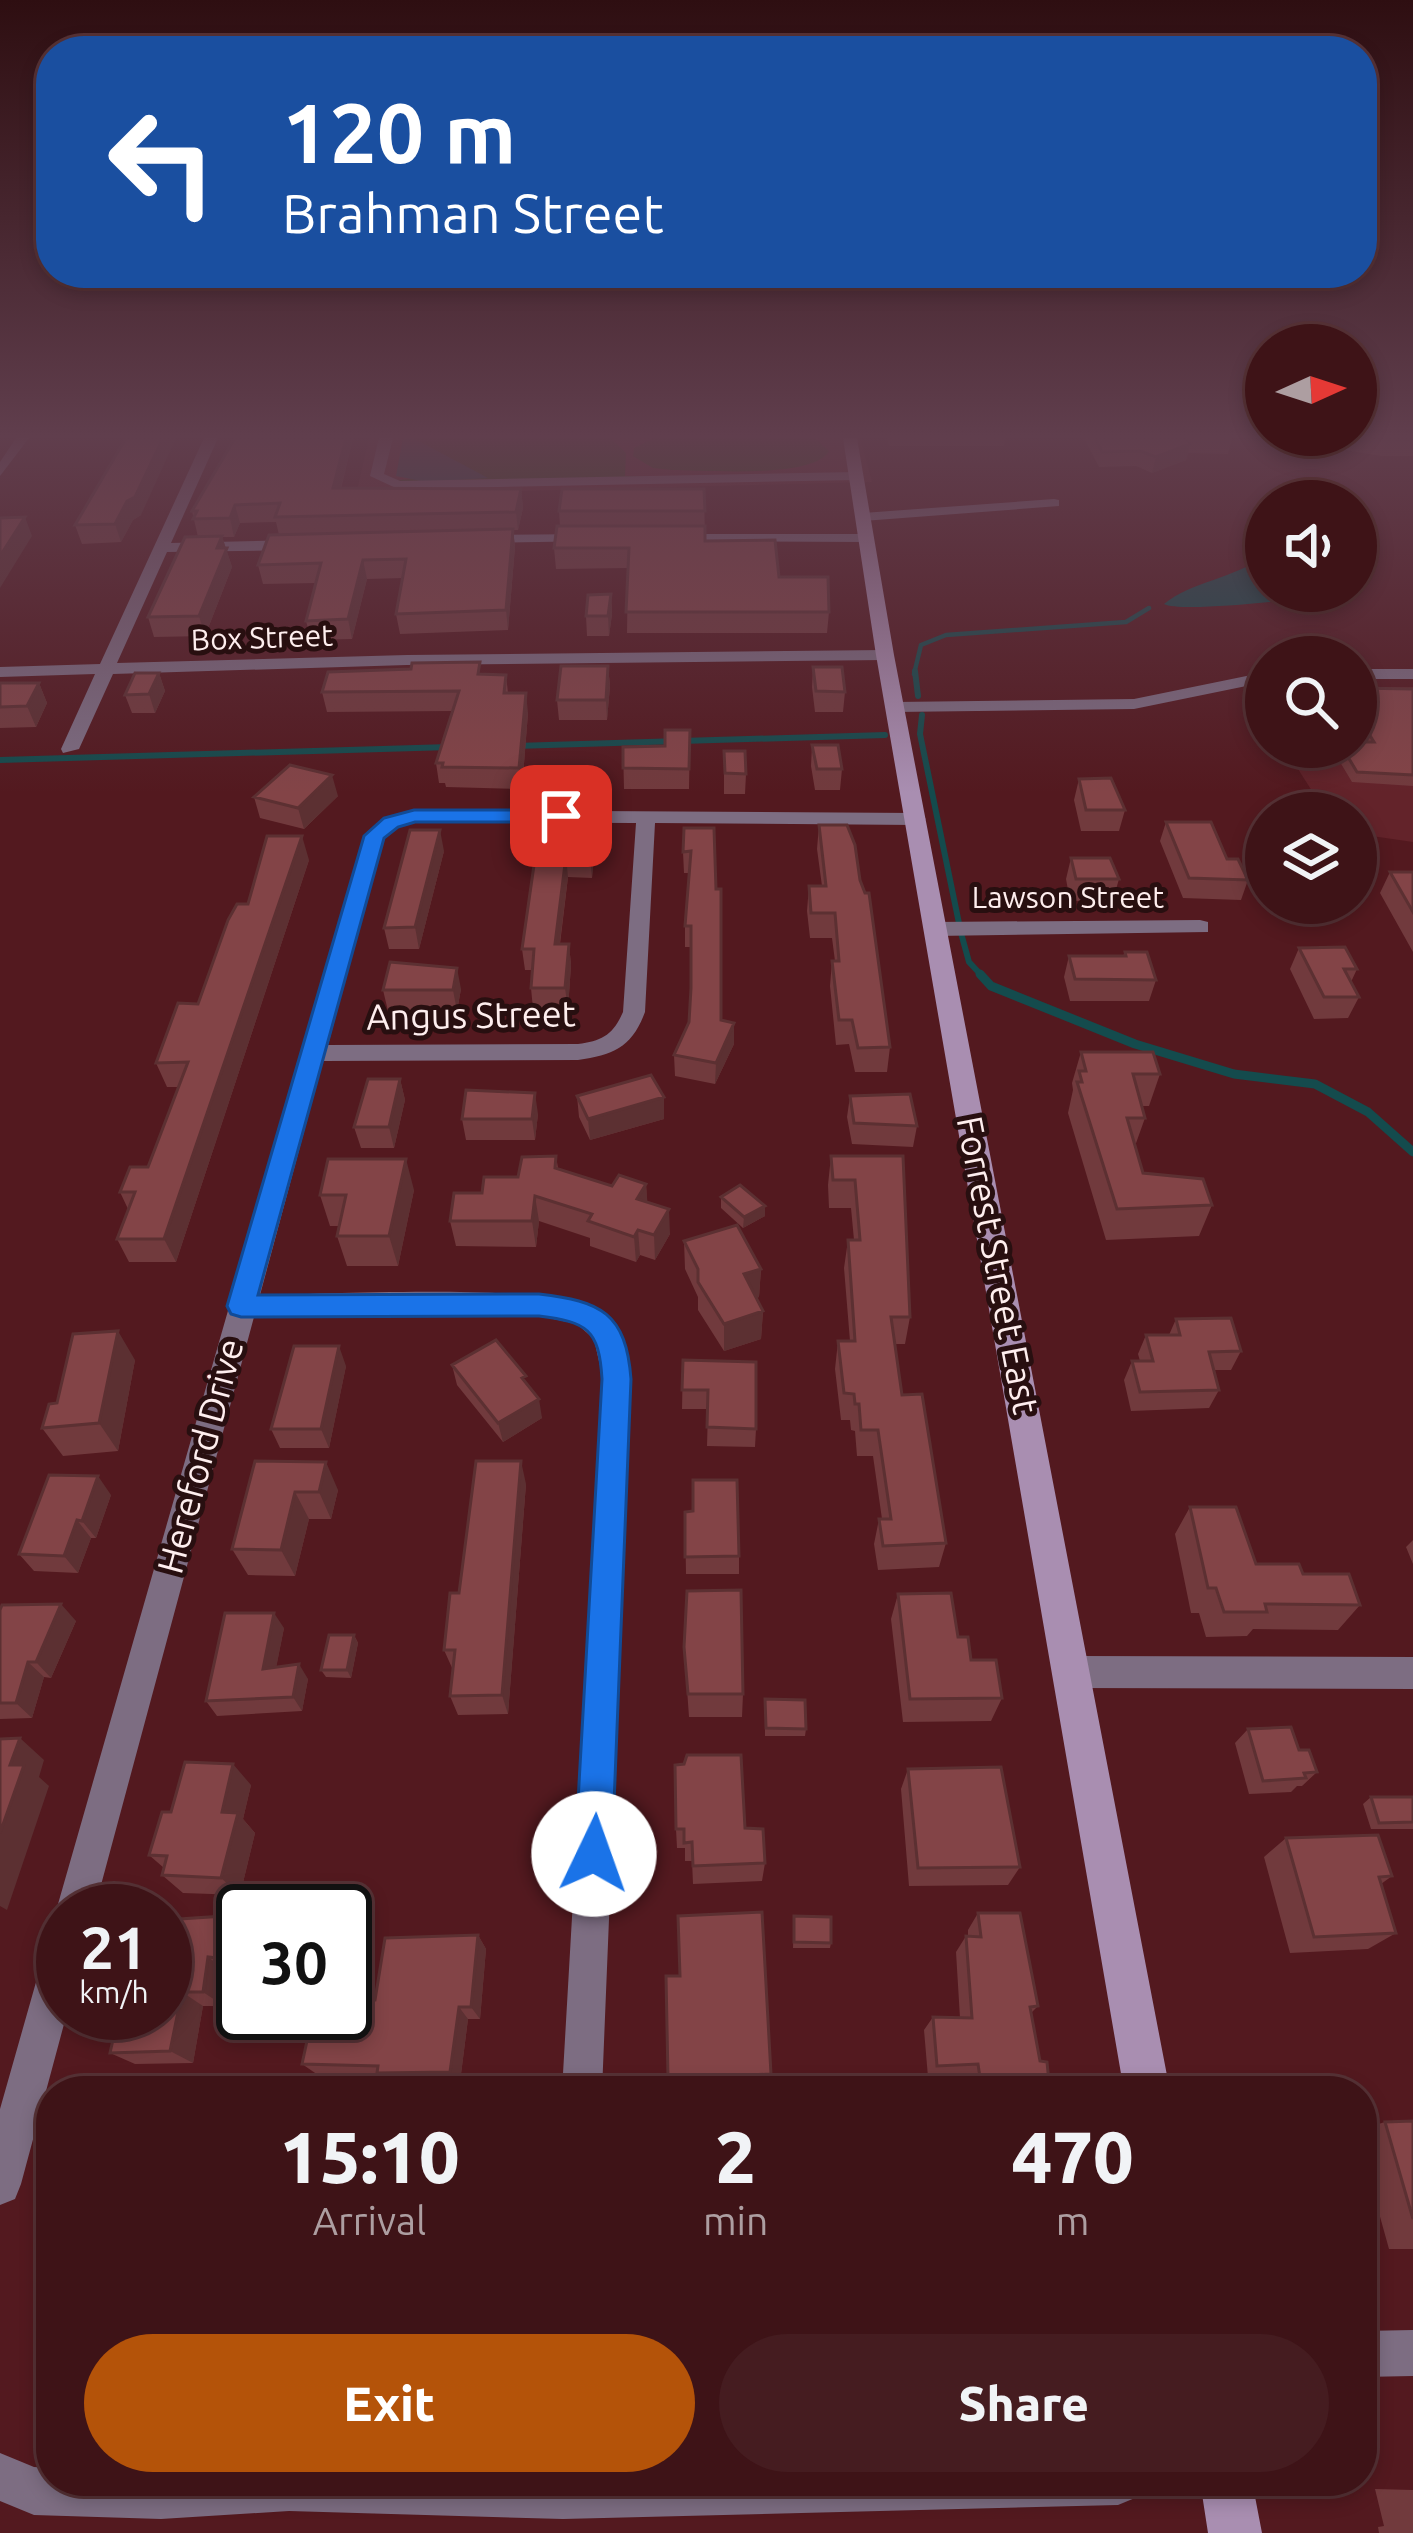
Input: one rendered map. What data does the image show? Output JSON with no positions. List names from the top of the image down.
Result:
{
  "streets": {
    "main road": ["Forrest Street East"],
    "street": [
      "Box Street",
      "Lawson Street",
      "Angus Street",
      "Hereford Drive"
    ]
  },
  "crossings": [
    ["Box Street", "Forrest Street East"],
    ["Lawson Street", "Forrest Street East"],
    ["Angus Street", "Hereford Drive"],
    ["Forrest Street East", "Hereford Drive"]
  ],
  "north": "right",
  "page": {
    "turn": ["120 m", "Brahman Street"],
    "speed": "21 km/h",
    "limit": "30",
    "eta": [
      "15:10",
      "Arrival",
      "2",
      "min",
      "470",
      "m"
    ],
    "buttons": ["Exit", "Share"]
  }
}
